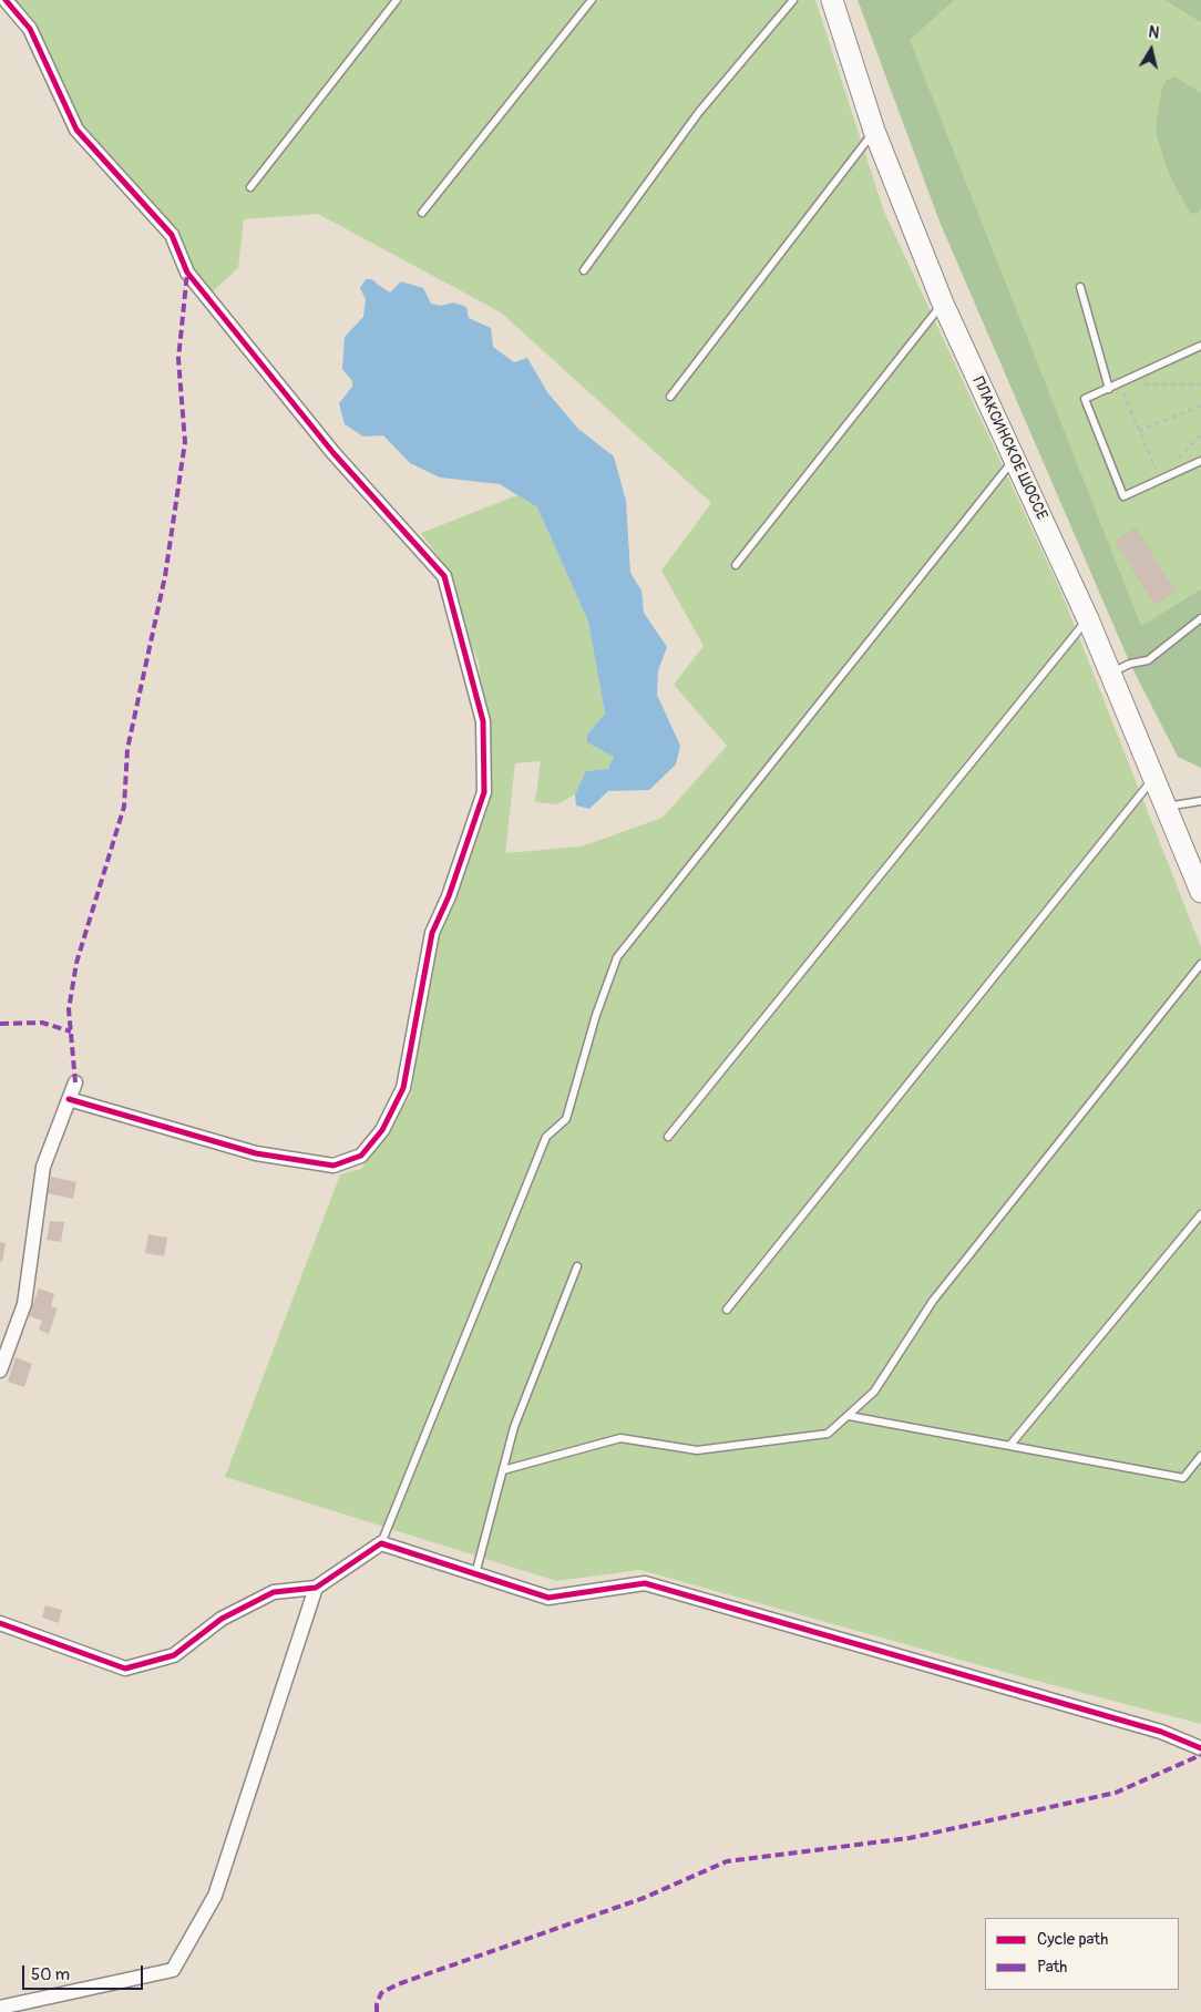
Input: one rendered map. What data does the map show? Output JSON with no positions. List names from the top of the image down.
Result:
{
  "streets": {
    "main road": ["ПЛАКСИНСКОЕ ШОССЕ"]
  },
  "legend": ["Cycle path", "Path"],
  "scale_bar": "50 m",
  "north": "top"
}
